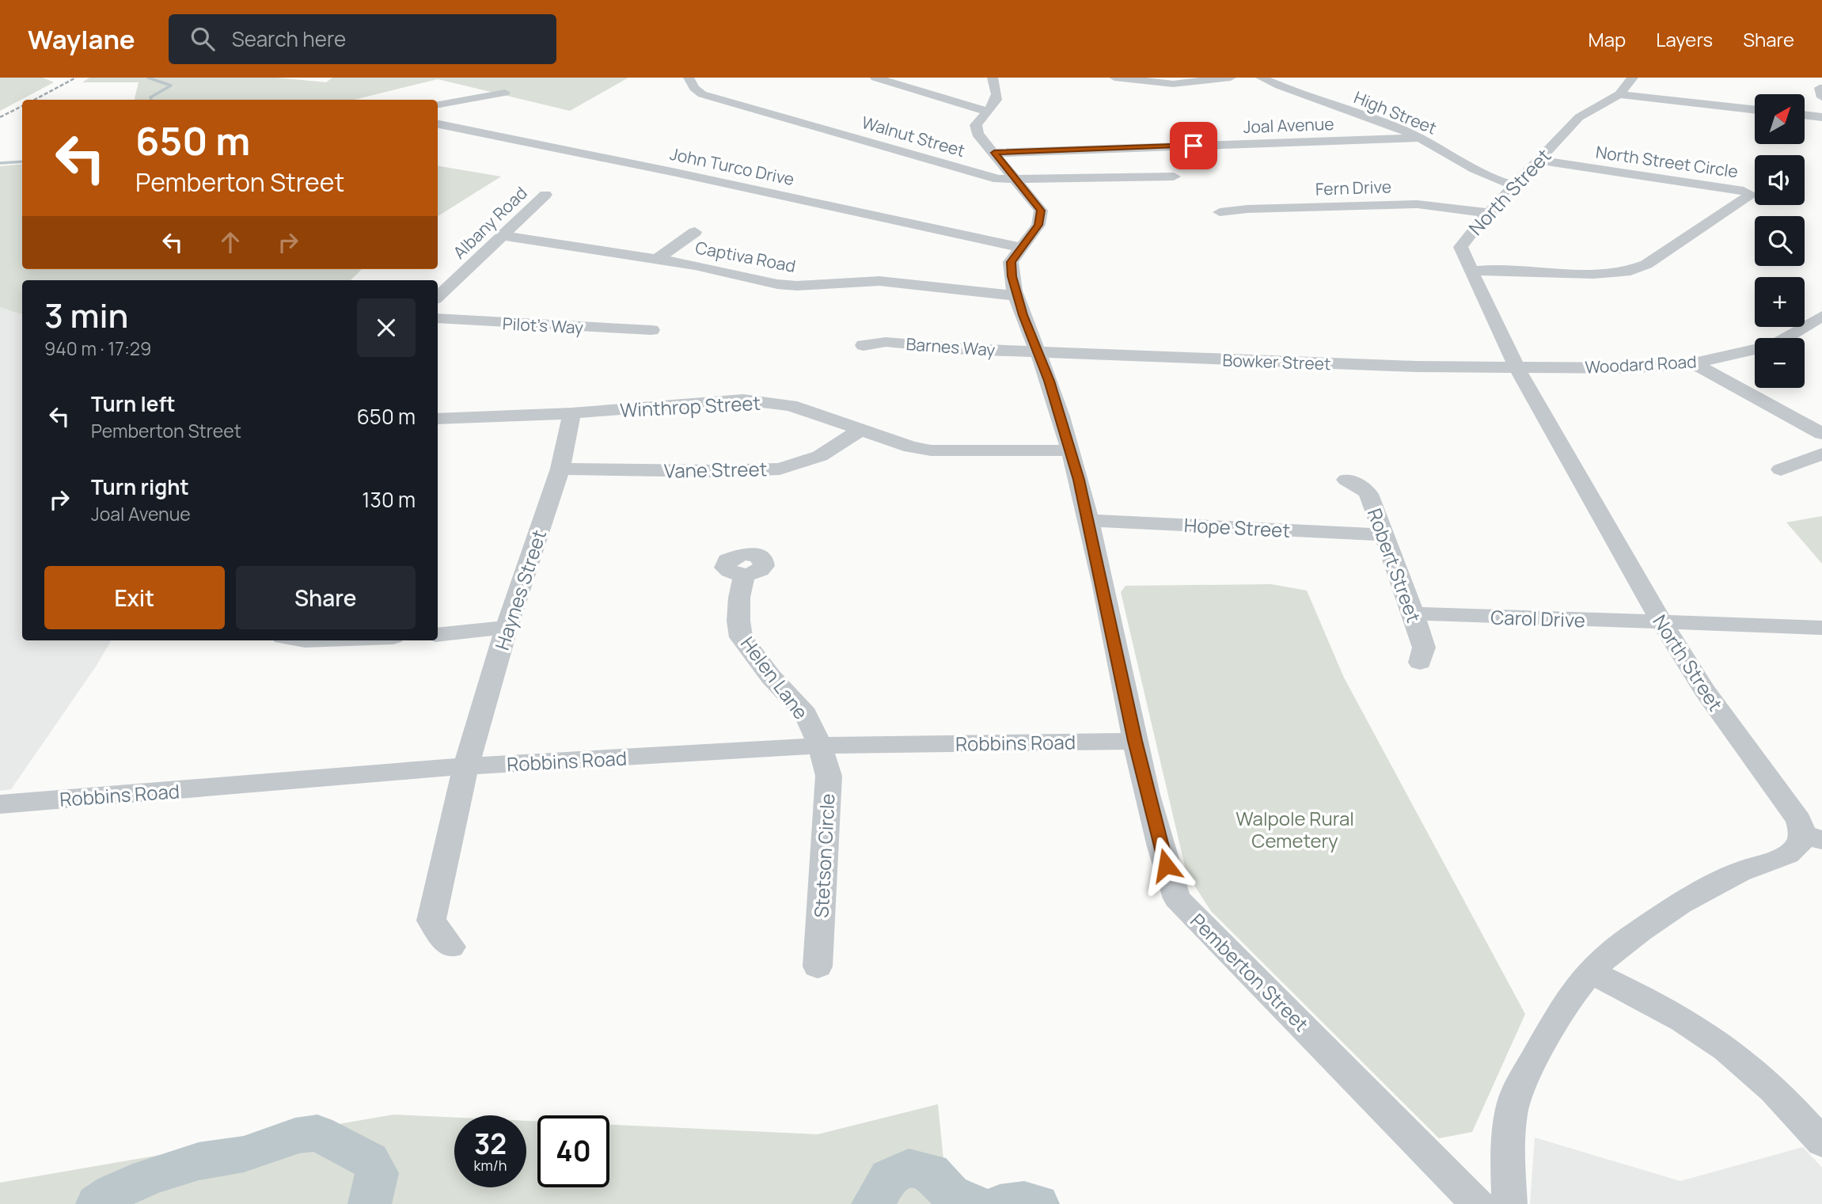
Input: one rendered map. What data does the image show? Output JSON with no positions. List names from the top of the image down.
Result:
{
  "streets": {
    "street": [
      "High Street",
      "Joal Avenue",
      "Walnut Street",
      "North Street Circle",
      "John Turco Drive",
      "Fern Drive",
      "North Street",
      "Albany Road",
      "Captiva Road",
      "Pilot's Way",
      "Barnes Way",
      "Bowker Street",
      "Woodard Road",
      "Winthrop Street",
      "Vane Street",
      "Hope Street",
      "Robert Street",
      "Haynes Street",
      "Carol Drive",
      "Helen Lane",
      "Robbins Road",
      "Stetson Circle",
      "Pemberton Street"
    ]
  },
  "crossings": [
    ["High Street", "Joal Avenue"],
    ["High Street", "North Street"],
    ["Joal Avenue", "Pemberton Street"],
    ["Walnut Street", "Pemberton Street"],
    ["North Street Circle", "North Street"],
    ["John Turco Drive", "Pemberton Street"],
    ["Fern Drive", "North Street"],
    ["North Street", "Bowker Street"],
    ["North Street", "Woodard Road"],
    ["North Street", "Carol Drive"],
    ["Albany Road", "Captiva Road"],
    ["Captiva Road", "Pemberton Street"],
    ["Barnes Way", "Bowker Street"],
    ["Barnes Way", "Pemberton Street"],
    ["Bowker Street", "Woodard Road"],
    ["Bowker Street", "Pemberton Street"],
    ["Winthrop Street", "Vane Street"],
    ["Winthrop Street", "Haynes Street"],
    ["Winthrop Street", "Pemberton Street"],
    ["Vane Street", "Haynes Street"],
    ["Hope Street", "Robert Street"],
    ["Hope Street", "Pemberton Street"],
    ["Robert Street", "Carol Drive"],
    ["Haynes Street", "Robbins Road"],
    ["Helen Lane", "Robbins Road"],
    ["Helen Lane", "Stetson Circle"],
    ["Robbins Road", "Stetson Circle"],
    ["Robbins Road", "Pemberton Street"]
  ],
  "parks": ["Walpole Rural Cemetery"],
  "north": "top right",
  "page": {
    "header": "Waylane",
    "search": "Search here",
    "nav": ["Map", "Layers", "Share"],
    "map_buttons": ["+", "−"],
    "turn": ["650 m", "Pemberton Street"],
    "heading": ["3 min", "940 m · 17:29"],
    "list": [
      {
        "name": "Turn left",
        "note": "Pemberton Street",
        "value": "650 m"
      },
      {
        "name": "Turn right",
        "note": "Joal Avenue",
        "value": "130 m"
      }
    ],
    "buttons": ["Exit", "Share"],
    "speed": "32 km/h",
    "limit": "40"
  }
}
